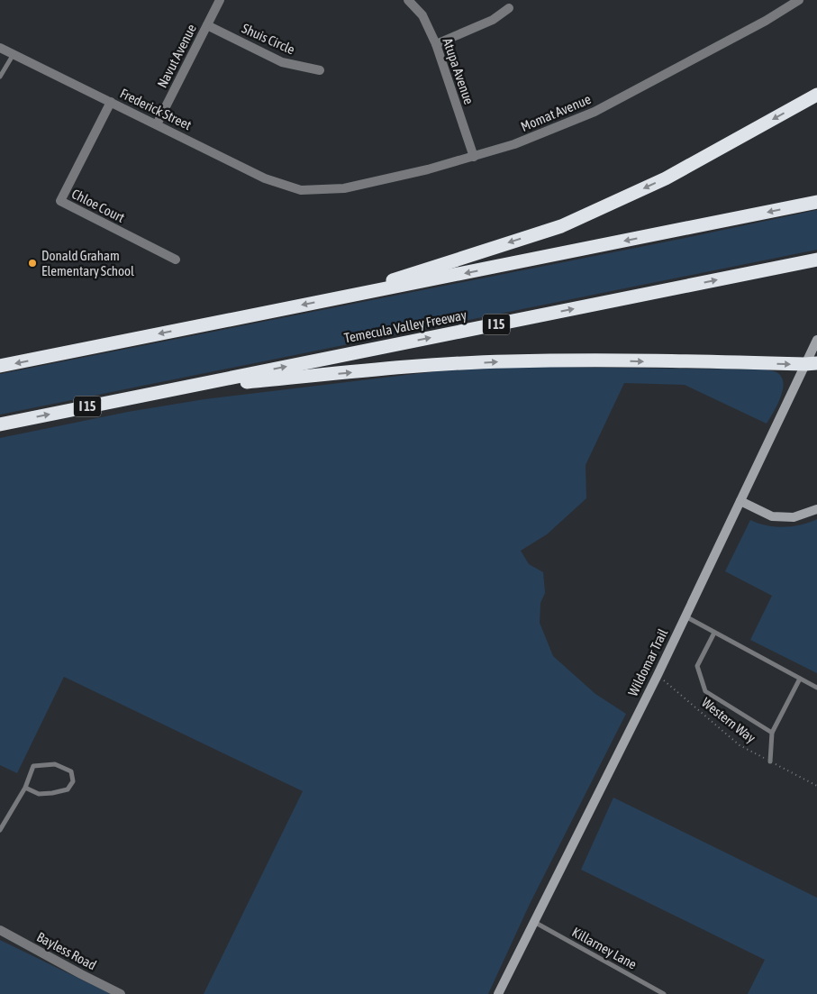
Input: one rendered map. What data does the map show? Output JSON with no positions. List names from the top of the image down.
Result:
{
  "streets": {
    "highway": ["I 15", "Temecula Valley Freeway"],
    "main road": ["Wildomar Trail"],
    "street": [
      "Shuis Circle",
      "Navut Avenue",
      "Atupa Avenue",
      "Frederick Street",
      "Momat Avenue",
      "Chloe Court",
      "Bayless Road"
    ],
    "lane": ["Killarney Lane"],
    "path": ["Western Way"]
  },
  "crossings": [
    ["Shuis Circle", "Navut Avenue"],
    ["Navut Avenue", "Frederick Street"],
    ["Atupa Avenue", "Momat Avenue"],
    ["Frederick Street", "Momat Avenue"],
    ["Frederick Street", "Chloe Court"],
    ["Wildomar Trail", "Western Way"],
    ["Wildomar Trail", "Killarney Lane"]
  ],
  "places": ["Donald Graham Elementary School"]
}
